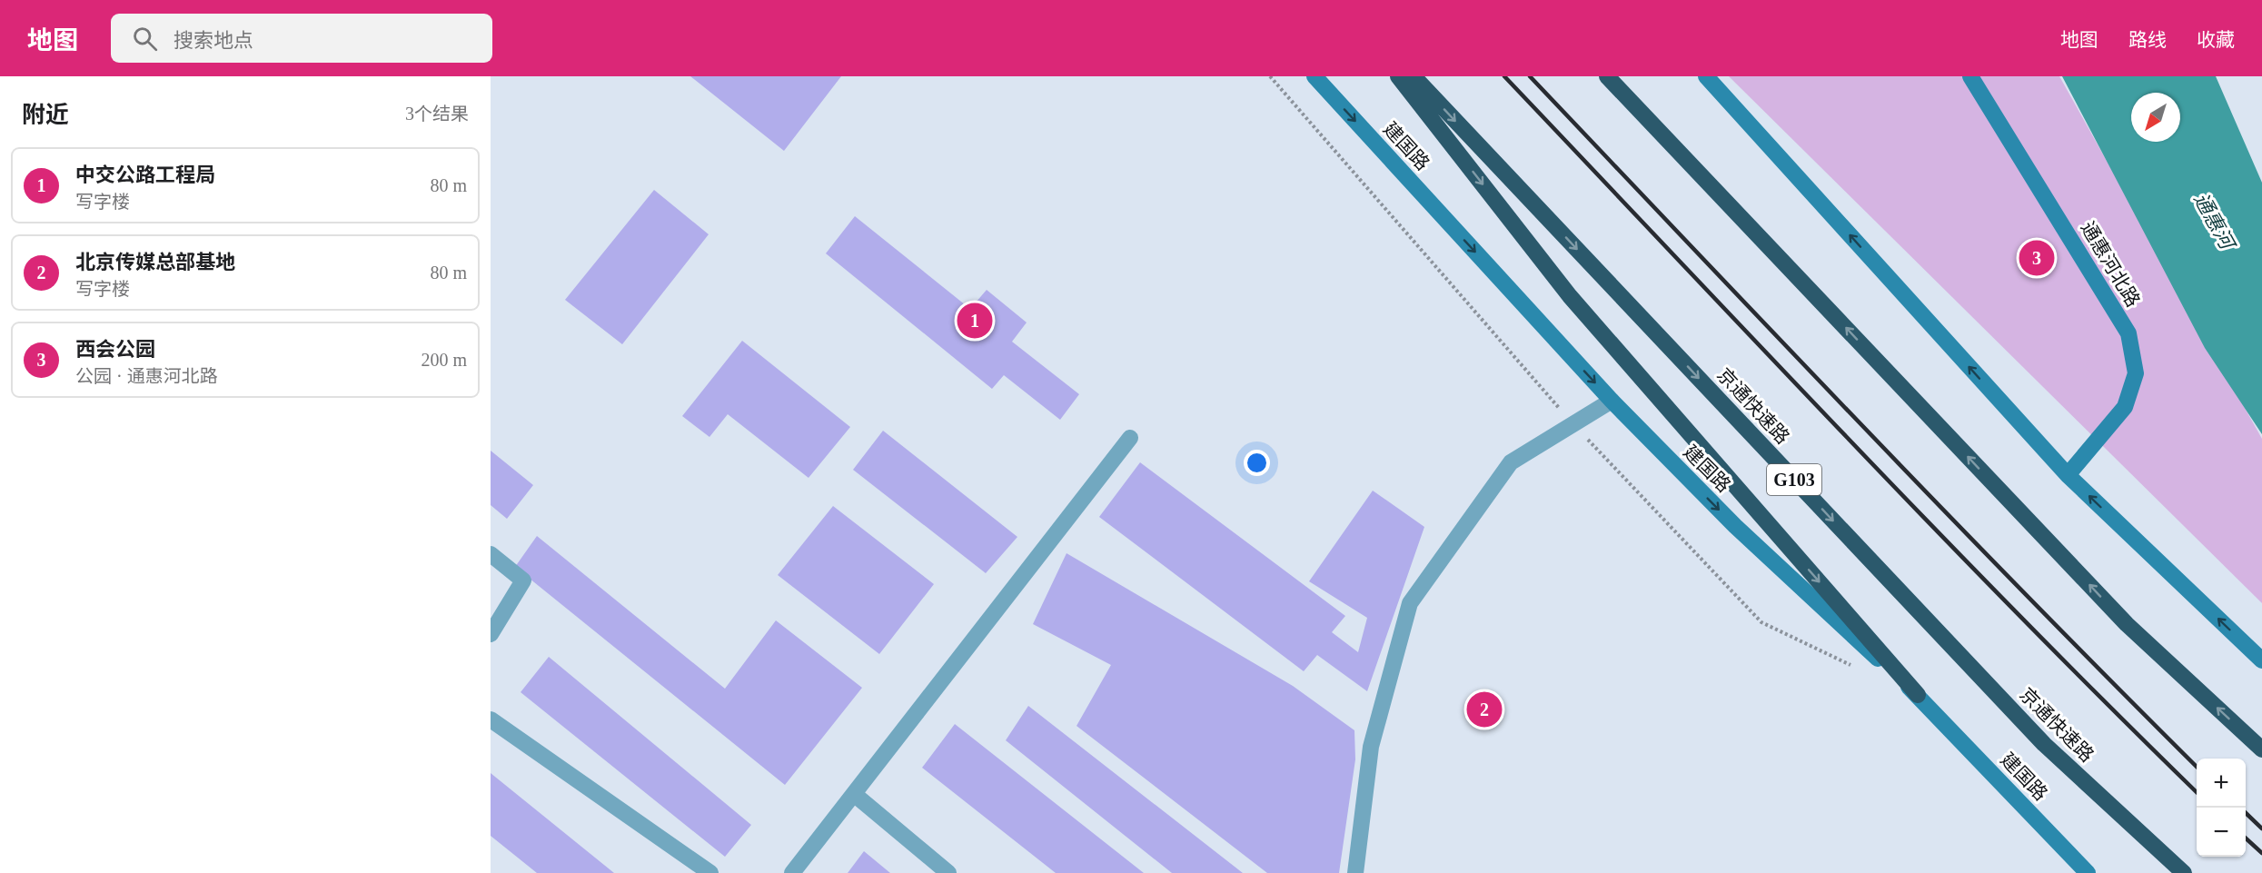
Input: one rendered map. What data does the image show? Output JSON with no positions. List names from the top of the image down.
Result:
{
  "streets": {
    "highway": ["京通快速路", "G103"],
    "main road": ["建国路", "通惠河北路"]
  },
  "one_way": ["建国路"],
  "water": ["通惠河"],
  "north": "bottom left",
  "page": {
    "header": "地图",
    "search": "搜索地点",
    "nav": ["地图", "路线", "收藏"],
    "heading": ["附近", "3个结果"],
    "list": [
      {
        "mark": "1",
        "name": "中交公路工程局",
        "note": "写字楼",
        "value": "80 m"
      },
      {
        "mark": "2",
        "name": "北京传媒总部基地",
        "note": "写字楼",
        "value": "80 m"
      },
      {
        "mark": "3",
        "name": "西会公园",
        "note": "公园 · 通惠河北路",
        "value": "200 m"
      }
    ],
    "pins": ["3", "1", "2"],
    "map_buttons": ["+", "−"]
  }
}
